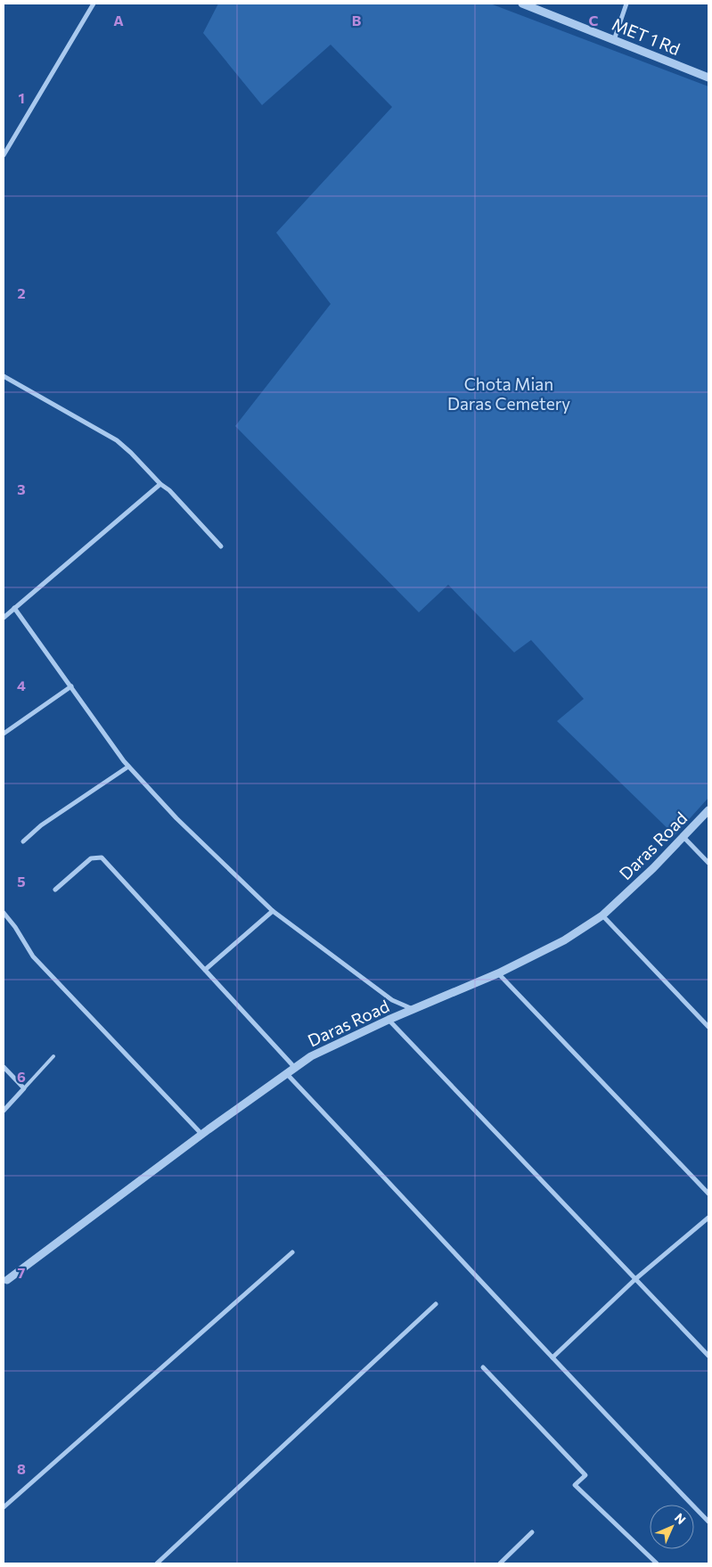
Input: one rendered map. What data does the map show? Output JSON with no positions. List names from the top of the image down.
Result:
{
  "streets": {
    "street": ["MET 1 Rd", "Daras Road"]
  },
  "parks": ["Chota Mian Daras Cemetery"],
  "north": "top right",
  "grid": {
    "columns": ["A", "B", "C"],
    "rows": [
      "1",
      "2",
      "3",
      "4",
      "5",
      "6",
      "7",
      "8"
    ]
  }
}
